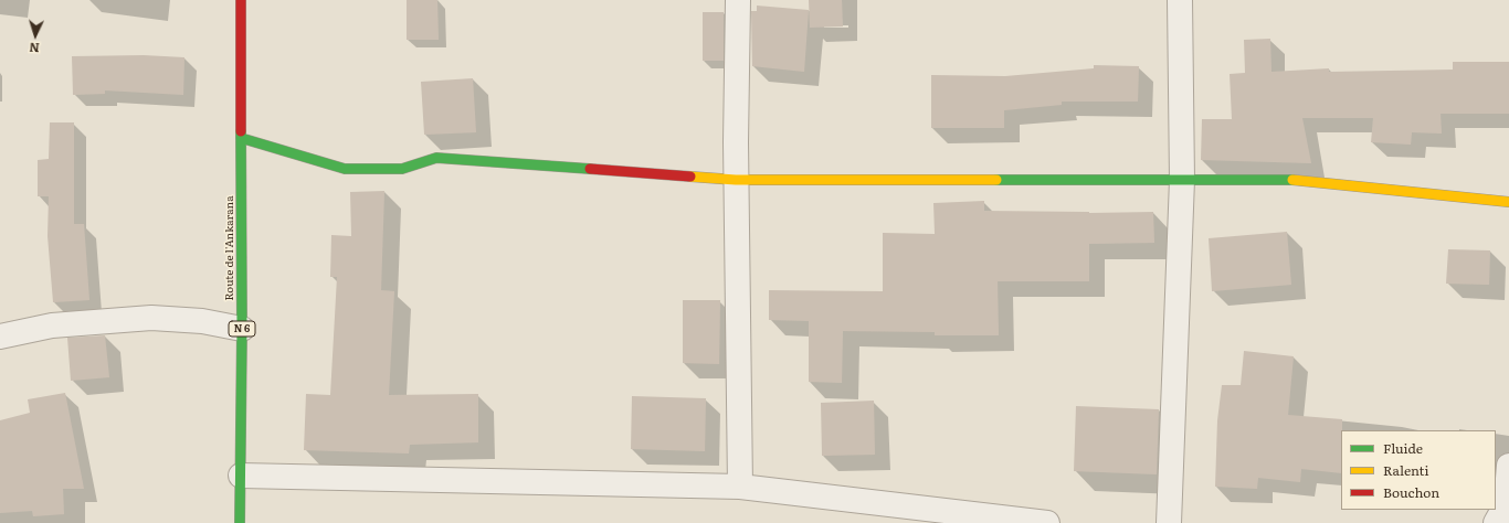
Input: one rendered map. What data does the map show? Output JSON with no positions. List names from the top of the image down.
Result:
{
  "streets": {
    "street": ["Route de l'Ankarana", "N 6"]
  },
  "legend": ["Fluide", "Ralenti", "Bouchon"],
  "north": "bottom"
}
